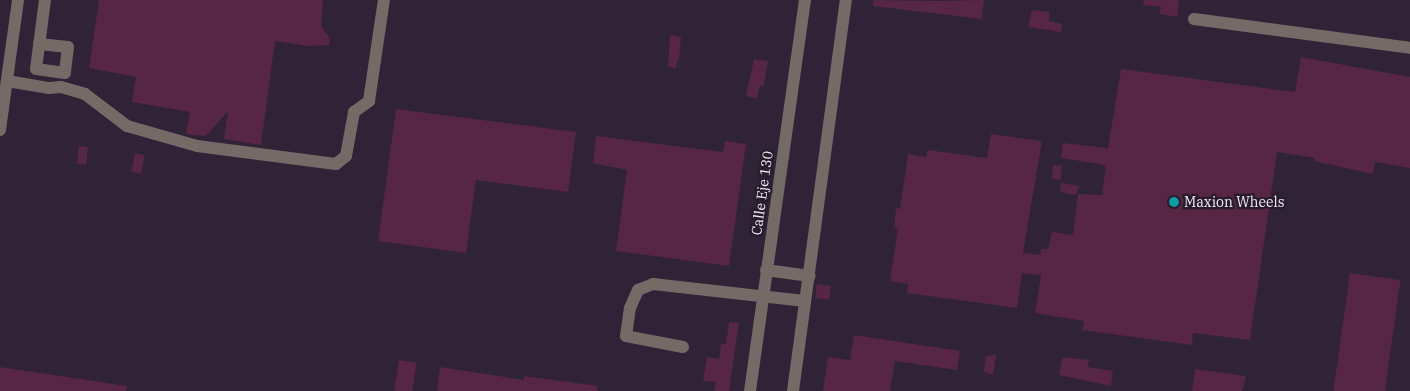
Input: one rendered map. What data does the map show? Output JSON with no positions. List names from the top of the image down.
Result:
{
  "streets": {
    "street": ["Calle Eje 130"]
  },
  "places": ["Maxion Wheels"]
}
